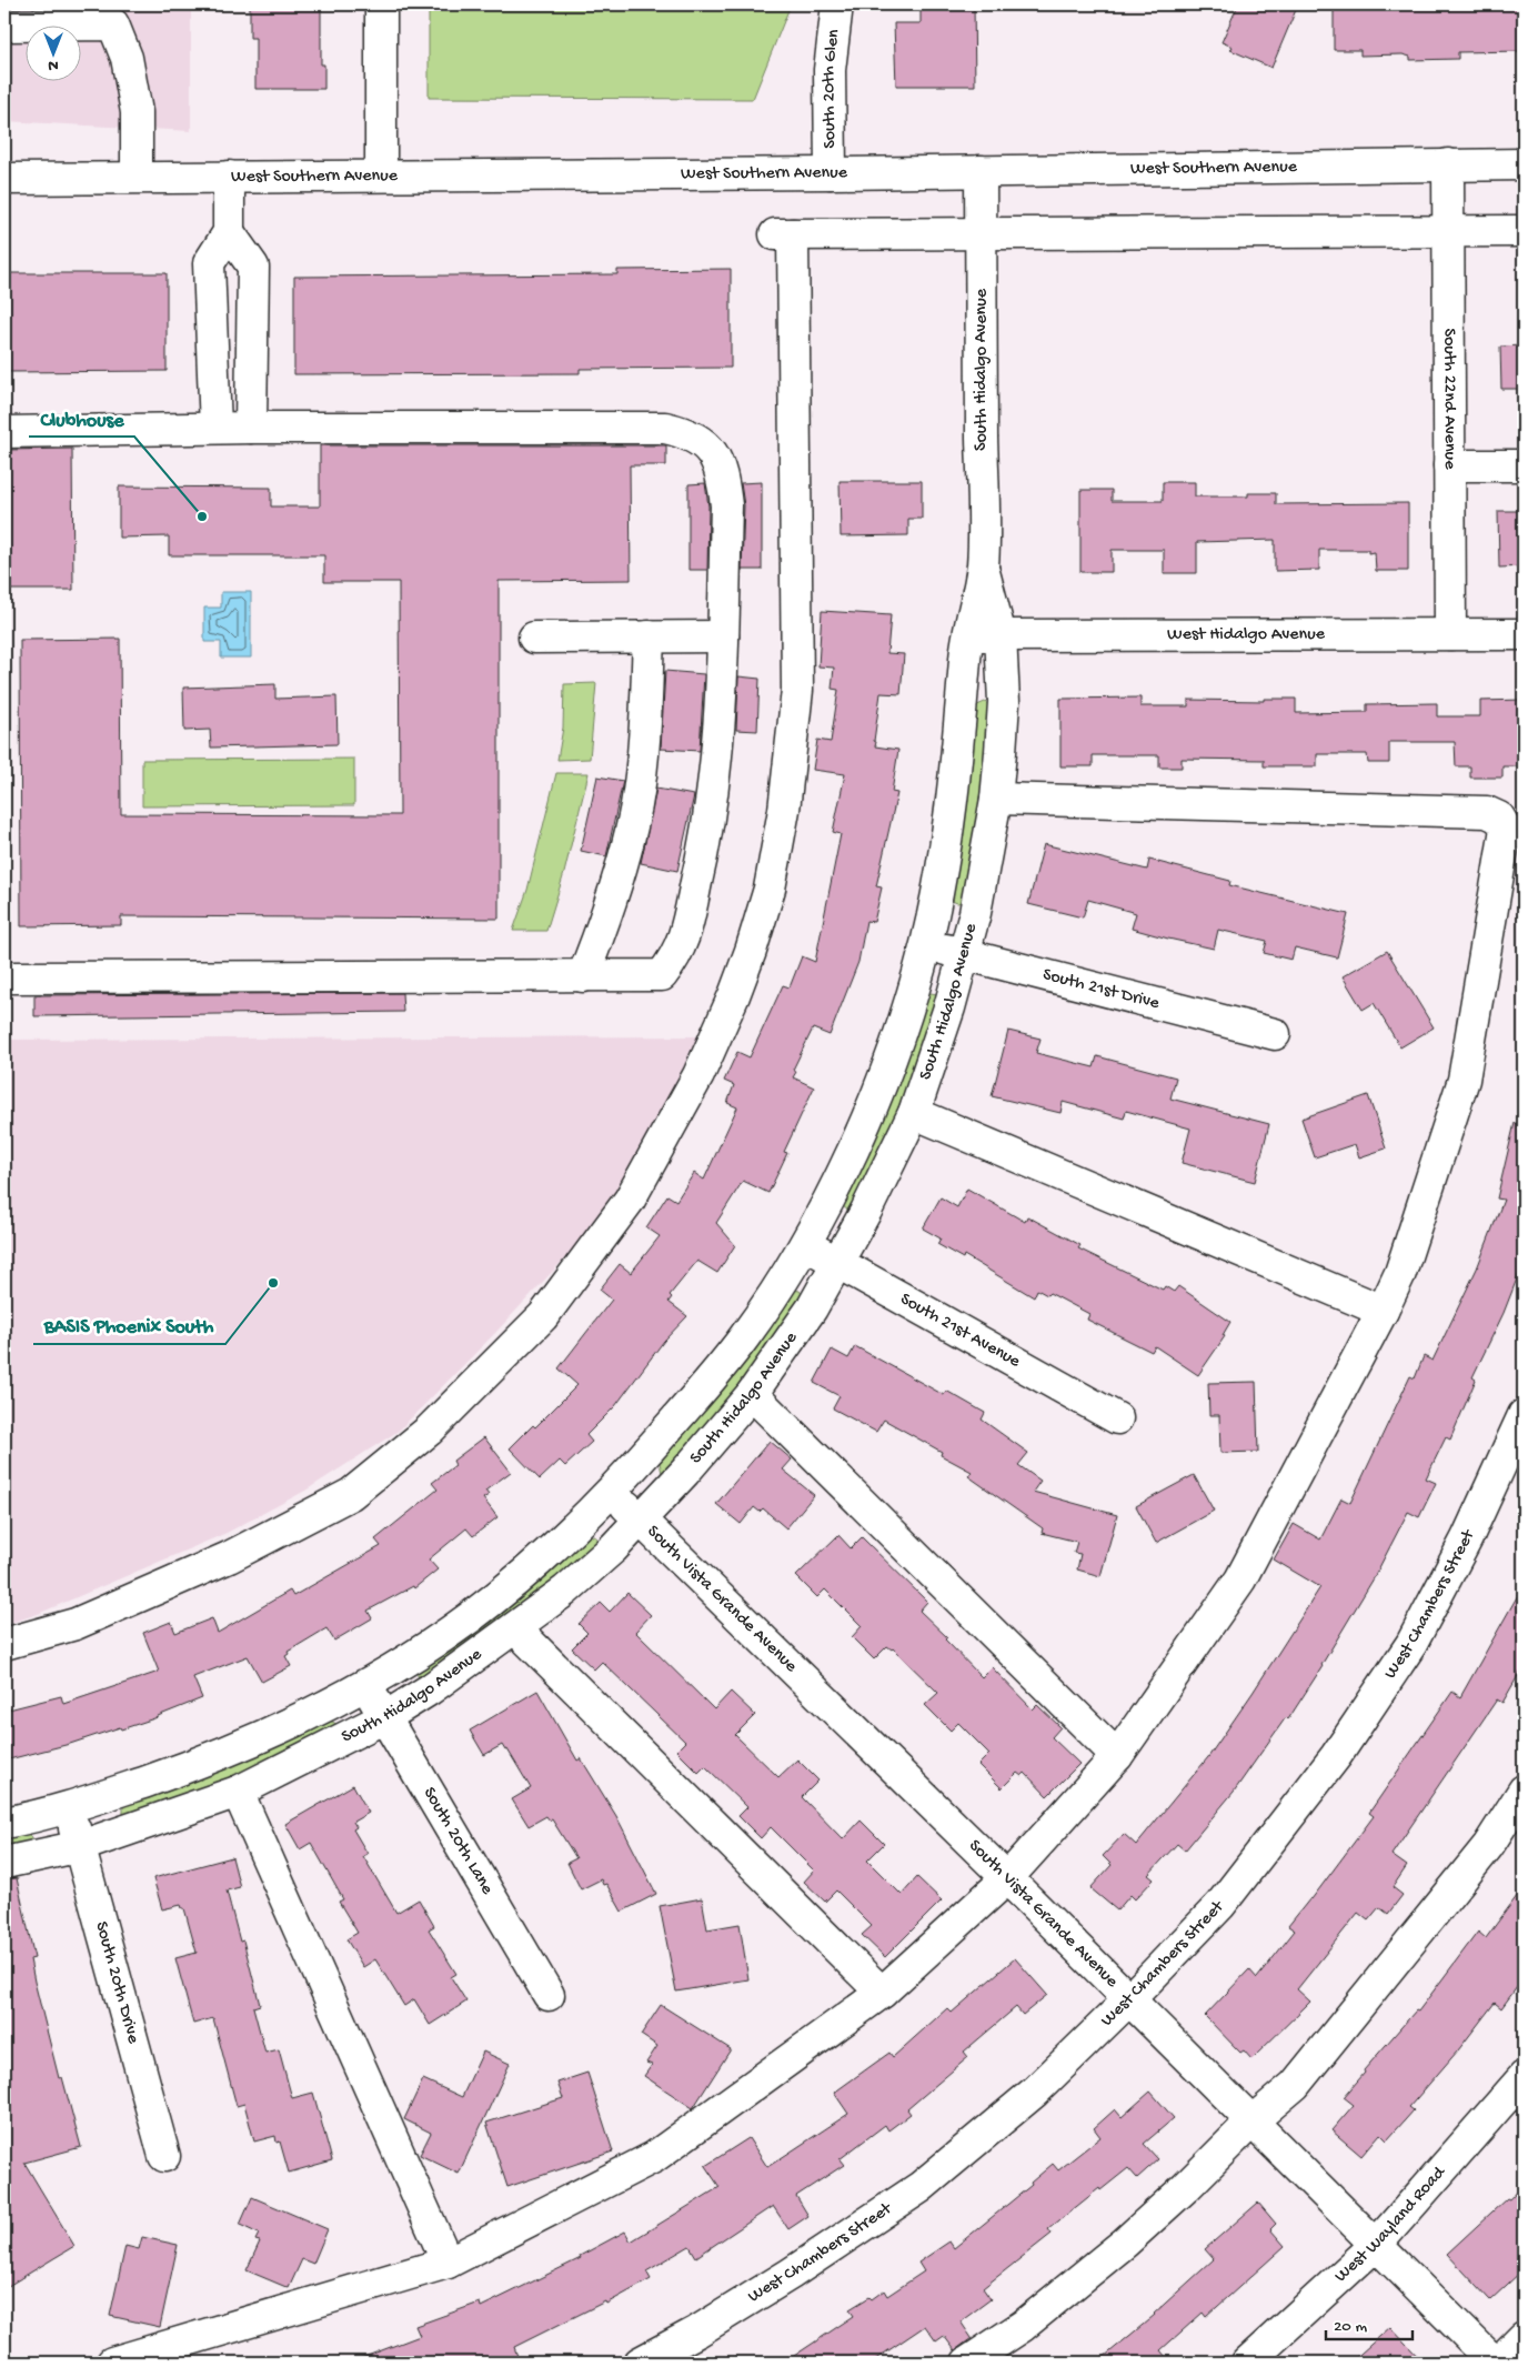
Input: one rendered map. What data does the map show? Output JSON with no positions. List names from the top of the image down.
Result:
{
  "streets": {
    "street": [
      "South 20th Glen",
      "West Southern Avenue",
      "South Hidalgo Avenue",
      "South 22nd Avenue",
      "West Hidalgo Avenue",
      "South 21st Drive",
      "South 21st Avenue",
      "South Vista Grande Avenue",
      "West Chambers Street",
      "South 20th Lane",
      "South 20th Drive",
      "West Wayland Road"
    ]
  },
  "crossings": [
    ["South 20th Glen", "West Southern Avenue"],
    ["West Southern Avenue", "South Hidalgo Avenue"],
    ["West Southern Avenue", "South 22nd Avenue"],
    ["South Hidalgo Avenue", "West Hidalgo Avenue"],
    ["South Hidalgo Avenue", "South 21st Drive"],
    ["South Hidalgo Avenue", "South 21st Avenue"],
    ["South Hidalgo Avenue", "South Vista Grande Avenue"],
    ["South Hidalgo Avenue", "South 20th Lane"],
    ["South Hidalgo Avenue", "South 20th Drive"],
    ["South 22nd Avenue", "West Hidalgo Avenue"],
    ["South Vista Grande Avenue", "West Chambers Street"],
    ["South Vista Grande Avenue", "West Wayland Road"]
  ],
  "places": ["Clubhouse", "BASIS Phoenix South"],
  "scale_bar": "20 m",
  "north": "bottom"
}
